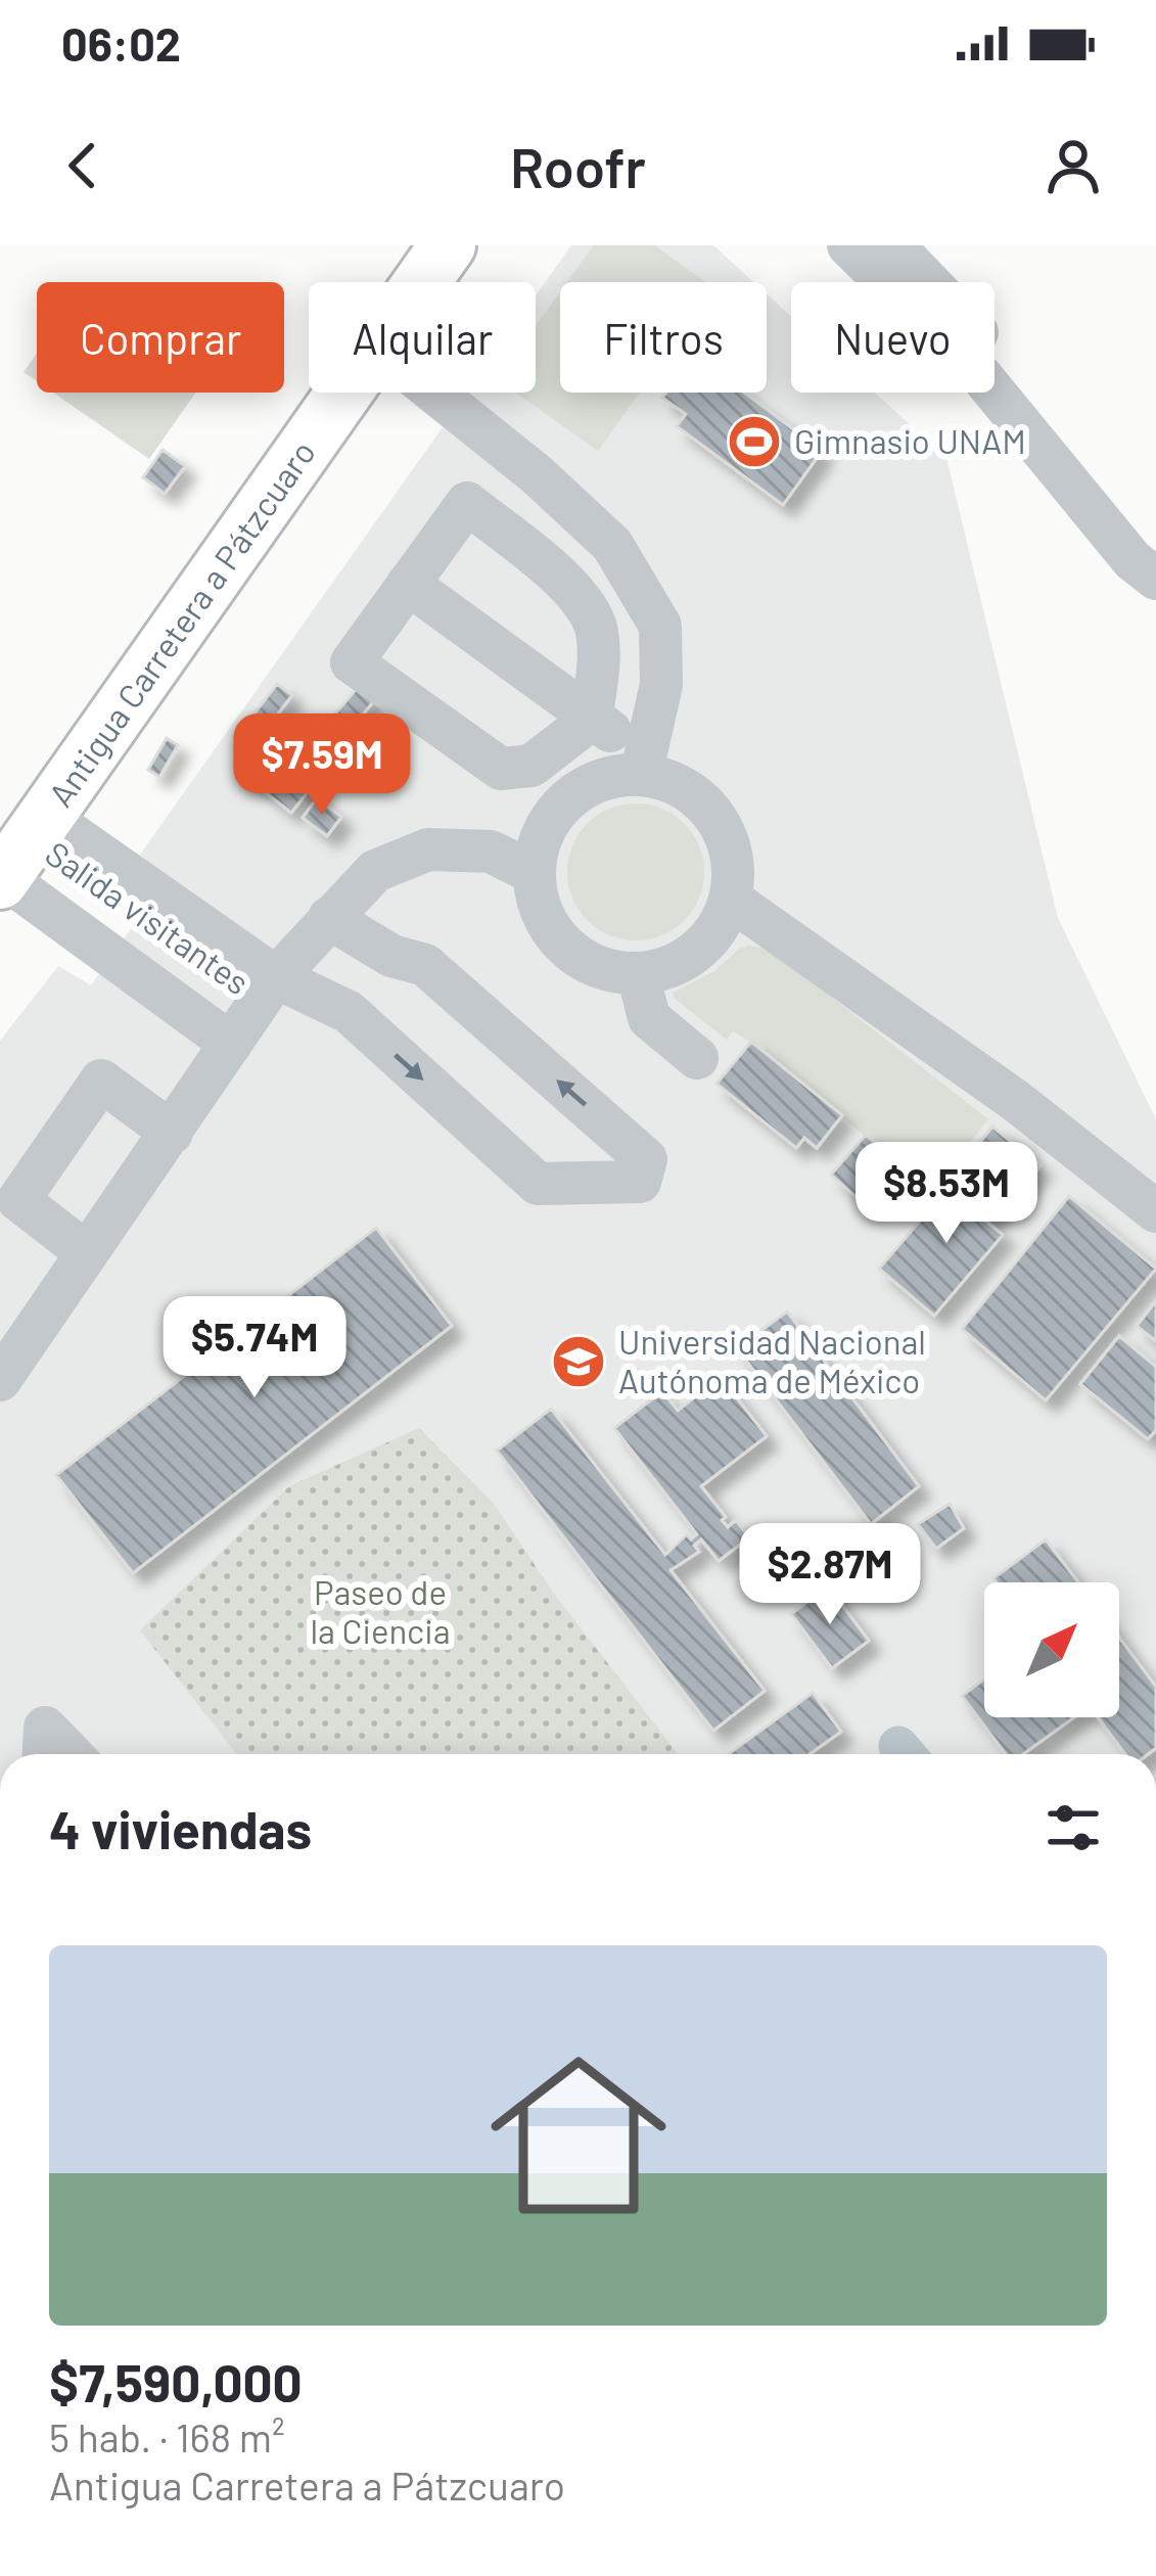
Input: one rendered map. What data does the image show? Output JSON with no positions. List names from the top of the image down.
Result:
{
  "streets": {
    "main road": ["Antigua Carretera a Pátzcuaro"]
  },
  "parks": ["Paseo de la Ciencia"],
  "places": {
    "sports": ["Gimnasio UNAM"],
    "school or university": ["Universidad Nacional Autónoma de México"]
  },
  "north": "top right",
  "page": {
    "status": "06:02",
    "header": "Roofr",
    "chip": [
      "Comprar",
      "Alquilar",
      "Filtros",
      "Nuevo"
    ],
    "price": [
      "$7.59M",
      "$8.53M",
      "$5.74M",
      "$2.87M"
    ],
    "heading": "4 viviendas",
    "list": [
      {
        "name": "$7,590,000",
        "note": "5 hab. · 168 m² · Antigua Carretera a Pátzcuaro"
      }
    ]
  }
}
